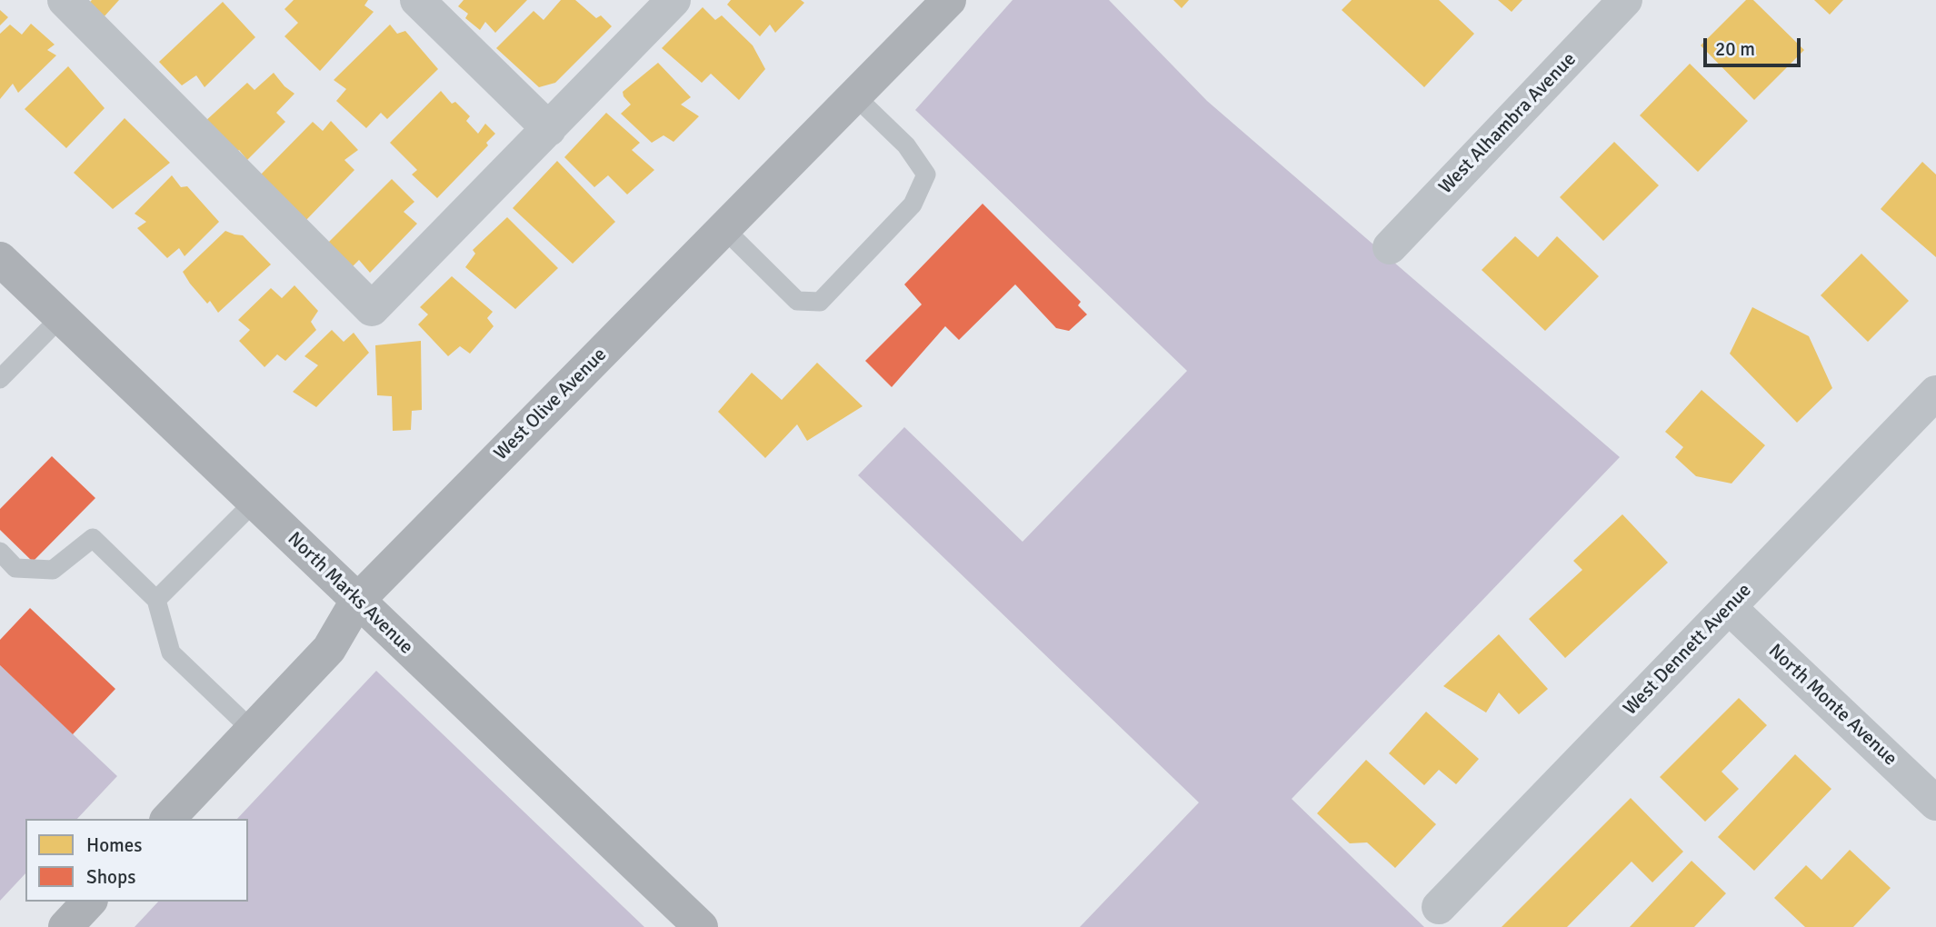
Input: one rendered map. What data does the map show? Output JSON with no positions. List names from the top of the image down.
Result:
{
  "streets": {
    "main road": ["West Olive Avenue", "North Marks Avenue"],
    "street": ["West Alhambra Avenue", "West Dennett Avenue", "North Monte Avenue"]
  },
  "crossings": [
    ["West Olive Avenue", "North Marks Avenue"],
    ["West Dennett Avenue", "North Monte Avenue"]
  ],
  "legend": ["Homes", "Shops"],
  "scale_bar": "20 m"
}
